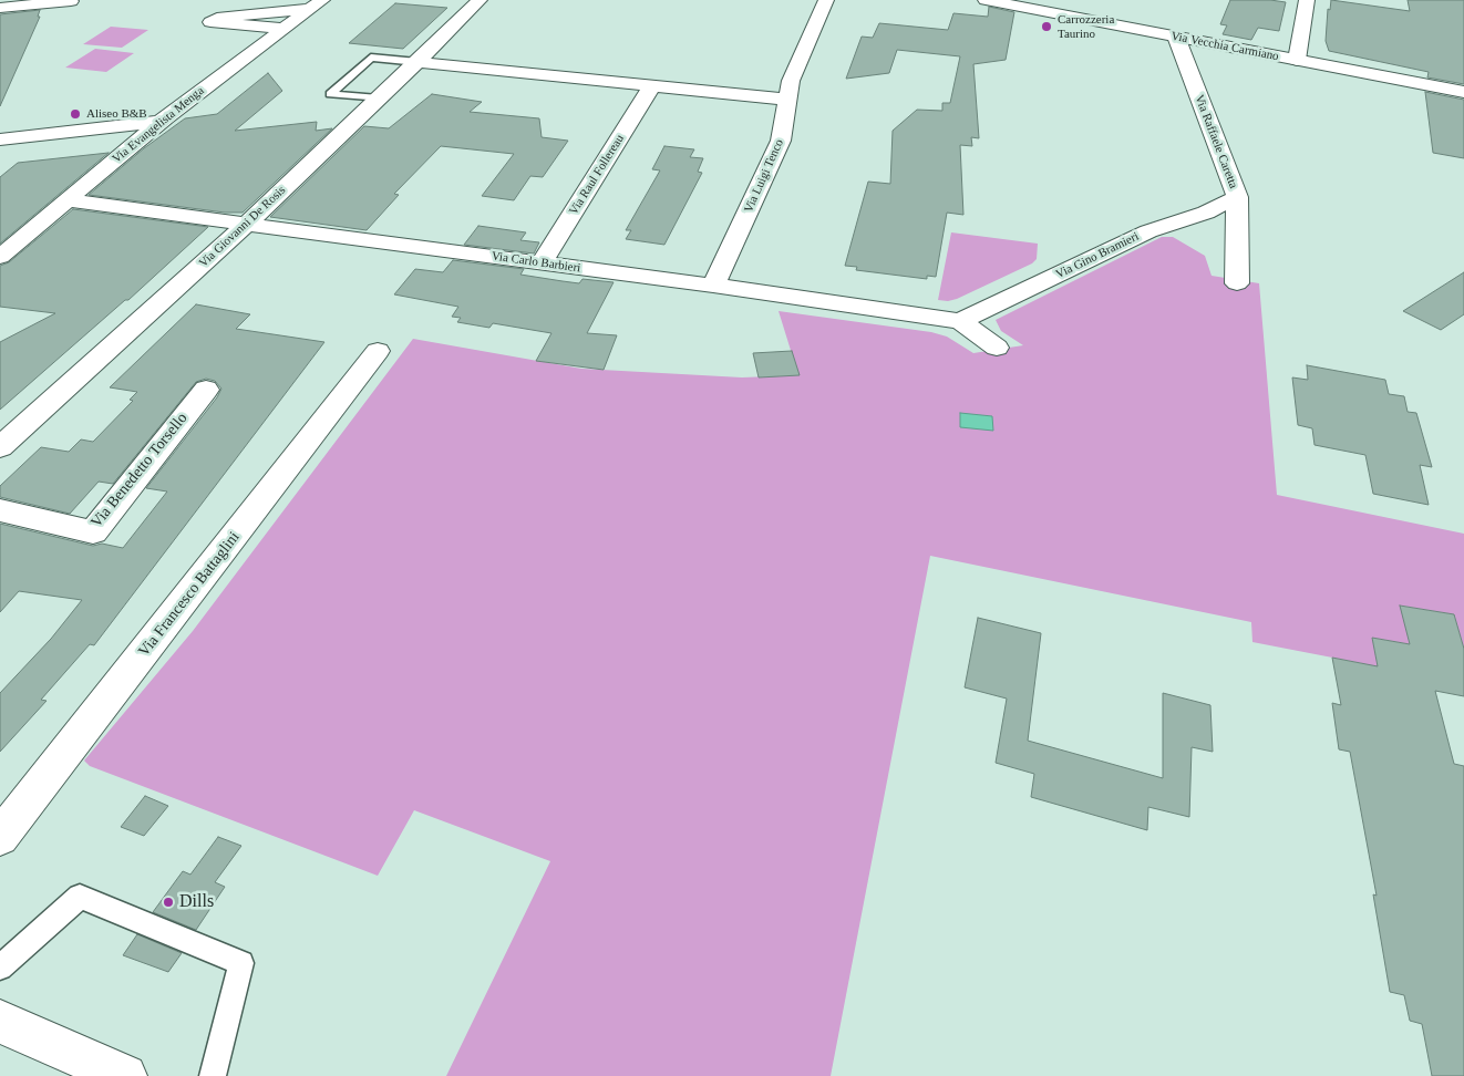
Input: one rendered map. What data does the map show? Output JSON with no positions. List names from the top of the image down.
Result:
{
  "streets": {
    "street": [
      "Via Vecchia Carmiano",
      "Via Evangelista Menga",
      "Via Raffaele Caretta",
      "Via Raul Follereau",
      "Via Luigi Tenco",
      "Via Giovanni De Rosis",
      "Via Gino Bramieri",
      "Via Carlo Barbieri",
      "Via Benedetto Torsello",
      "Via Francesco Battaglini"
    ]
  },
  "crossings": [
    ["Via Vecchia Carmiano", "Via Raffaele Caretta"],
    ["Via Evangelista Menga", "Via Carlo Barbieri"],
    ["Via Raffaele Caretta", "Via Gino Bramieri"],
    ["Via Raul Follereau", "Via Carlo Barbieri"],
    ["Via Luigi Tenco", "Via Carlo Barbieri"],
    ["Via Giovanni De Rosis", "Via Carlo Barbieri"],
    ["Via Gino Bramieri", "Via Carlo Barbieri"]
  ],
  "places": ["Carrozzeria Taurino", "Aliseo B&B", "Dills"]
}
